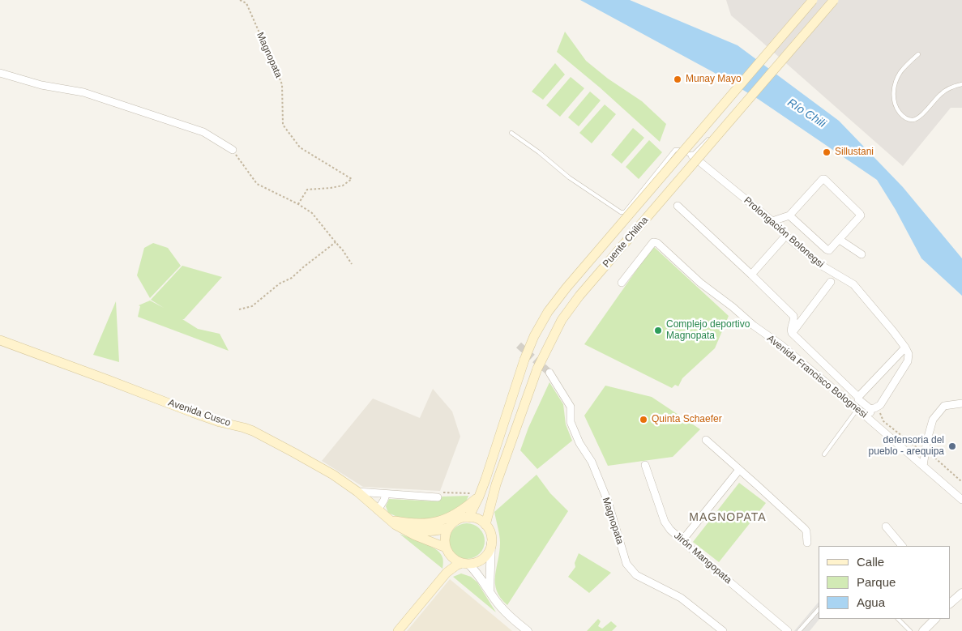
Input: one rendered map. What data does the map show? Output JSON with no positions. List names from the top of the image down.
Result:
{
  "streets": {
    "main road": ["Puente Chilina", "Avenida Cusco"],
    "street": [
      "Magnopata",
      "Prolongación Bolonegsi",
      "Avenida Francisco Bolognesi",
      "Jirón Mangopata"
    ]
  },
  "crossings": [
    ["Puente Chilina", "Avenida Cusco"]
  ],
  "districts": ["MAGNOPATA"],
  "water": ["Río Chili"],
  "places": [
    "Munay Mayo",
    "Sillustani",
    "Complejo deportivo Magnopata",
    "Quinta Schaefer",
    "defensoria del pueblo - arequipa"
  ],
  "legend": ["Calle", "Parque", "Agua"]
}
